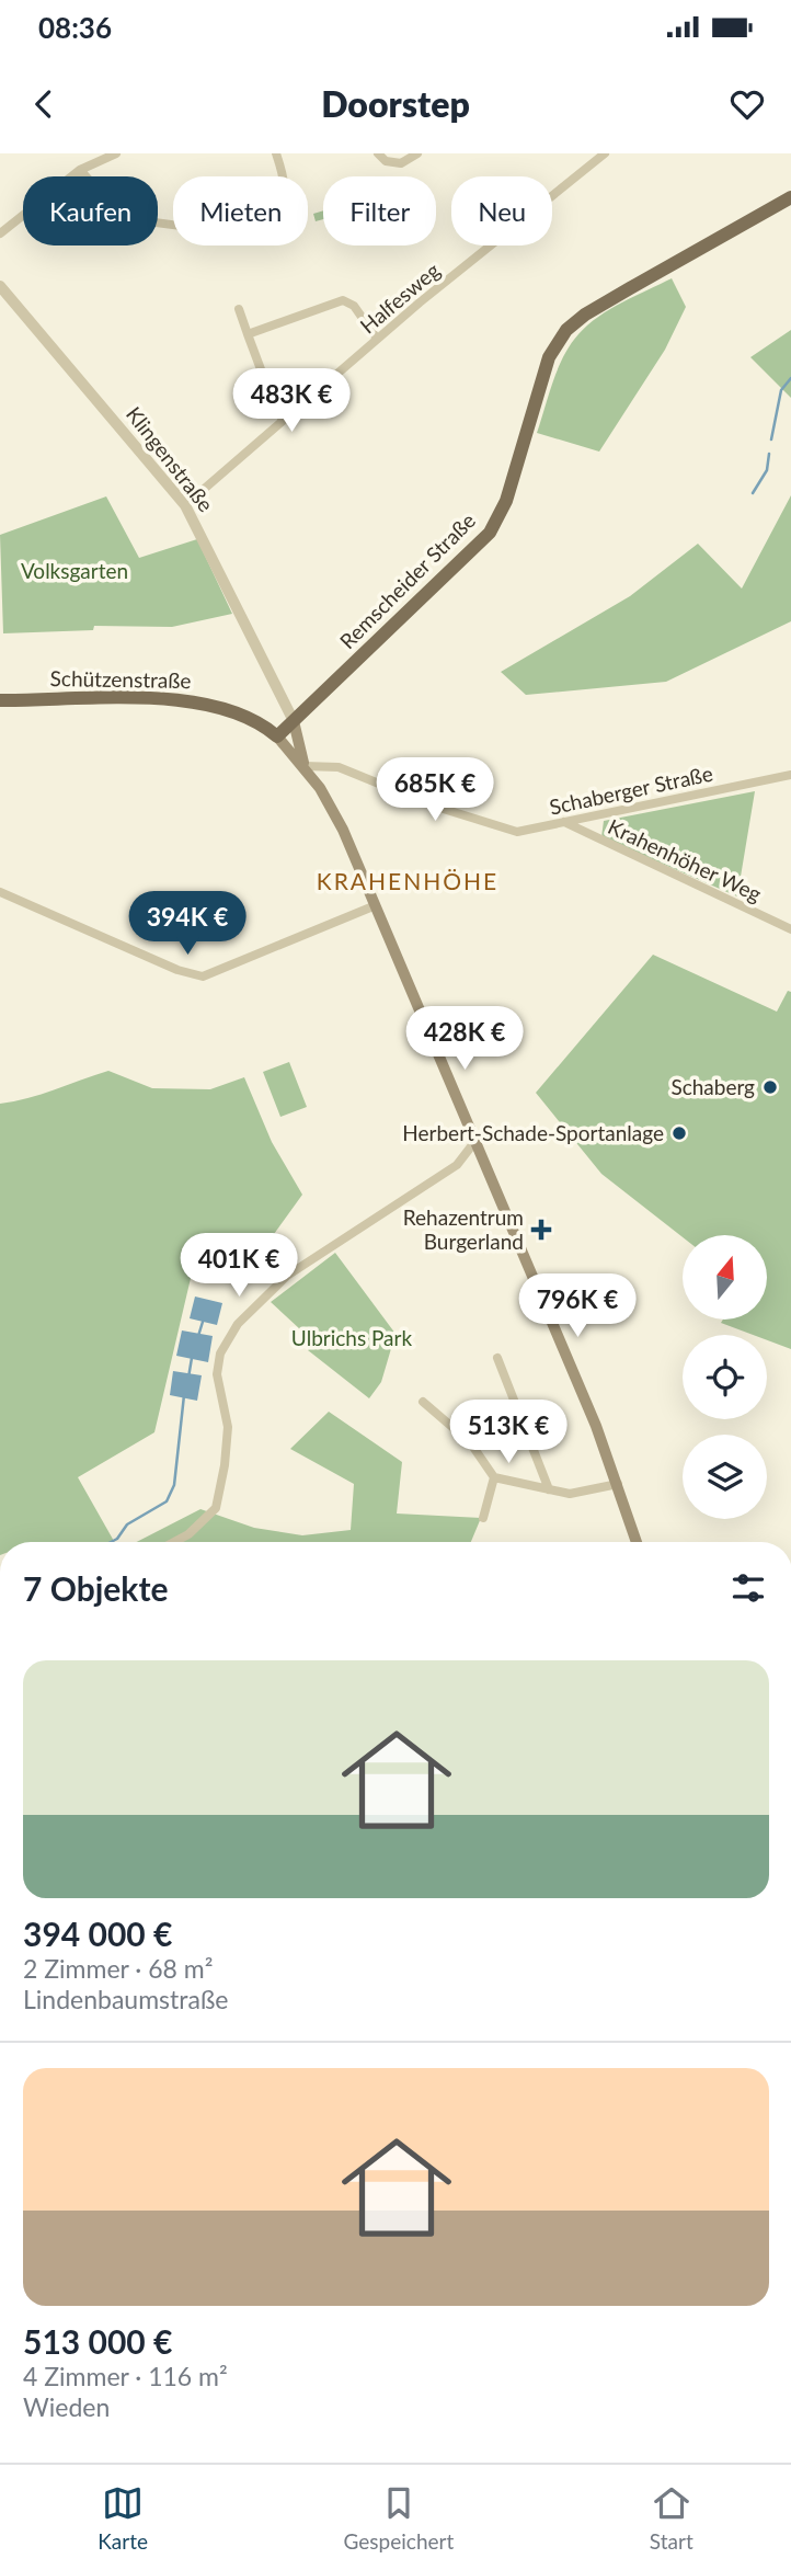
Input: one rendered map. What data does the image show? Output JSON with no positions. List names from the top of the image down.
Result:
{
  "streets": {
    "main road": ["Remscheider Straße", "Schützenstraße"],
    "street": [
      "Halfesweg",
      "Klingenstraße",
      "Schaberger Straße",
      "Krahenhöher Weg"
    ]
  },
  "crossings": [
    ["Halfesweg", "Klingenstraße"],
    ["Klingenstraße", "Remscheider Straße"],
    ["Remscheider Straße", "Schützenstraße"],
    ["Schaberger Straße", "Krahenhöher Weg"]
  ],
  "districts": ["KRAHENHÖHE"],
  "parks": ["Volksgarten", "Ulbrichs Park"],
  "places": {
    "other": ["Schaberg", "Herbert-Schade-Sportanlage"],
    "health": ["Rehazentrum Burgerland"]
  },
  "north": "top",
  "page": {
    "status": "08:36",
    "header": "Doorstep",
    "chip": [
      "Kaufen",
      "Mieten",
      "Filter",
      "Neu"
    ],
    "price": [
      "483K €",
      "685K €",
      "394K €",
      "428K €",
      "401K €",
      "796K €",
      "513K €"
    ],
    "heading": "7 Objekte",
    "list": [
      {
        "name": "394 000 €",
        "note": "2 Zimmer · 68 m² · Lindenbaumstraße"
      },
      {
        "name": "513 000 €",
        "note": "4 Zimmer · 116 m² · Wieden"
      }
    ],
    "tabs": ["Karte", "Gespeichert", "Start"]
  }
}
